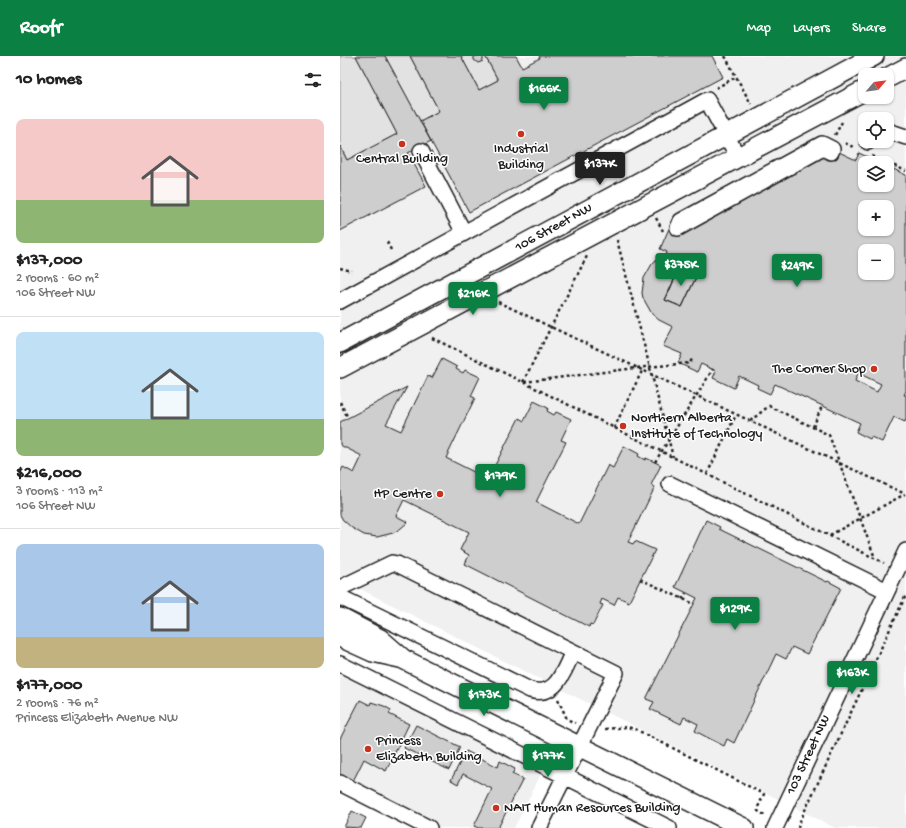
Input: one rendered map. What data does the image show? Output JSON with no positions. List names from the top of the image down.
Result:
{
  "streets": {
    "main road": ["106 Street NW"],
    "street": ["103 Street NW"]
  },
  "places": [
    "Industrial Building",
    "Central Building",
    "The Corner Shop",
    "Northern Alberta Institute of Technology",
    "HP Centre",
    "Princess Elizabeth Building",
    "NAIT Human Resources Building"
  ],
  "north": "top right",
  "page": {
    "header": "Roofr",
    "nav": ["Map", "Layers", "Share"],
    "heading": "10 homes",
    "map_buttons": ["+", "−"],
    "price": [
      "$166K",
      "$137K",
      "$375K",
      "$249K",
      "$216K",
      "$179K",
      "$129K",
      "$163K",
      "$173K",
      "$177K"
    ],
    "list": [
      {
        "name": "$137,000",
        "note": "2 rooms · 60 m² · 106 Street NW"
      },
      {
        "name": "$216,000",
        "note": "3 rooms · 113 m² · 106 Street NW"
      },
      {
        "name": "$177,000",
        "note": "2 rooms · 76 m² · Princess Elizabeth Avenue NW"
      }
    ]
  }
}
